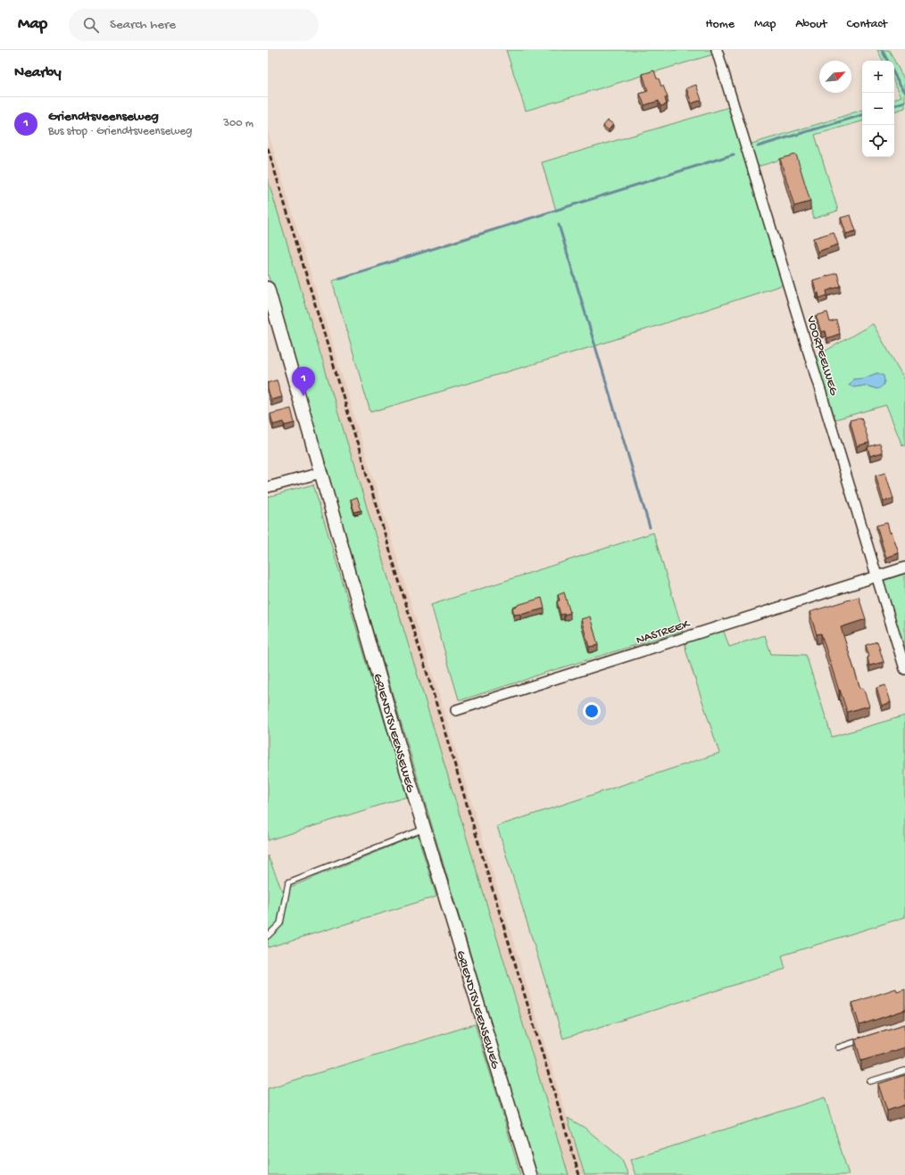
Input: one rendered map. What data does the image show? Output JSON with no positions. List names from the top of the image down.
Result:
{
  "streets": {
    "street": ["VOORPEELWEG", "NASTREEK", "GRIENDTSVEENSEWEG"]
  },
  "crossings": [
    ["VOORPEELWEG", "NASTREEK"]
  ],
  "north": "top right",
  "page": {
    "header": "Map",
    "search": "Search here",
    "nav": [
      "Home",
      "Map",
      "About",
      "Contact"
    ],
    "heading": "Nearby",
    "map_buttons": ["+", "−"],
    "list": [
      {
        "mark": "1",
        "name": "Griendtsveenseweg",
        "note": "Bus stop · Griendtsveenseweg",
        "value": "300 m"
      }
    ],
    "pins": "1"
  }
}
